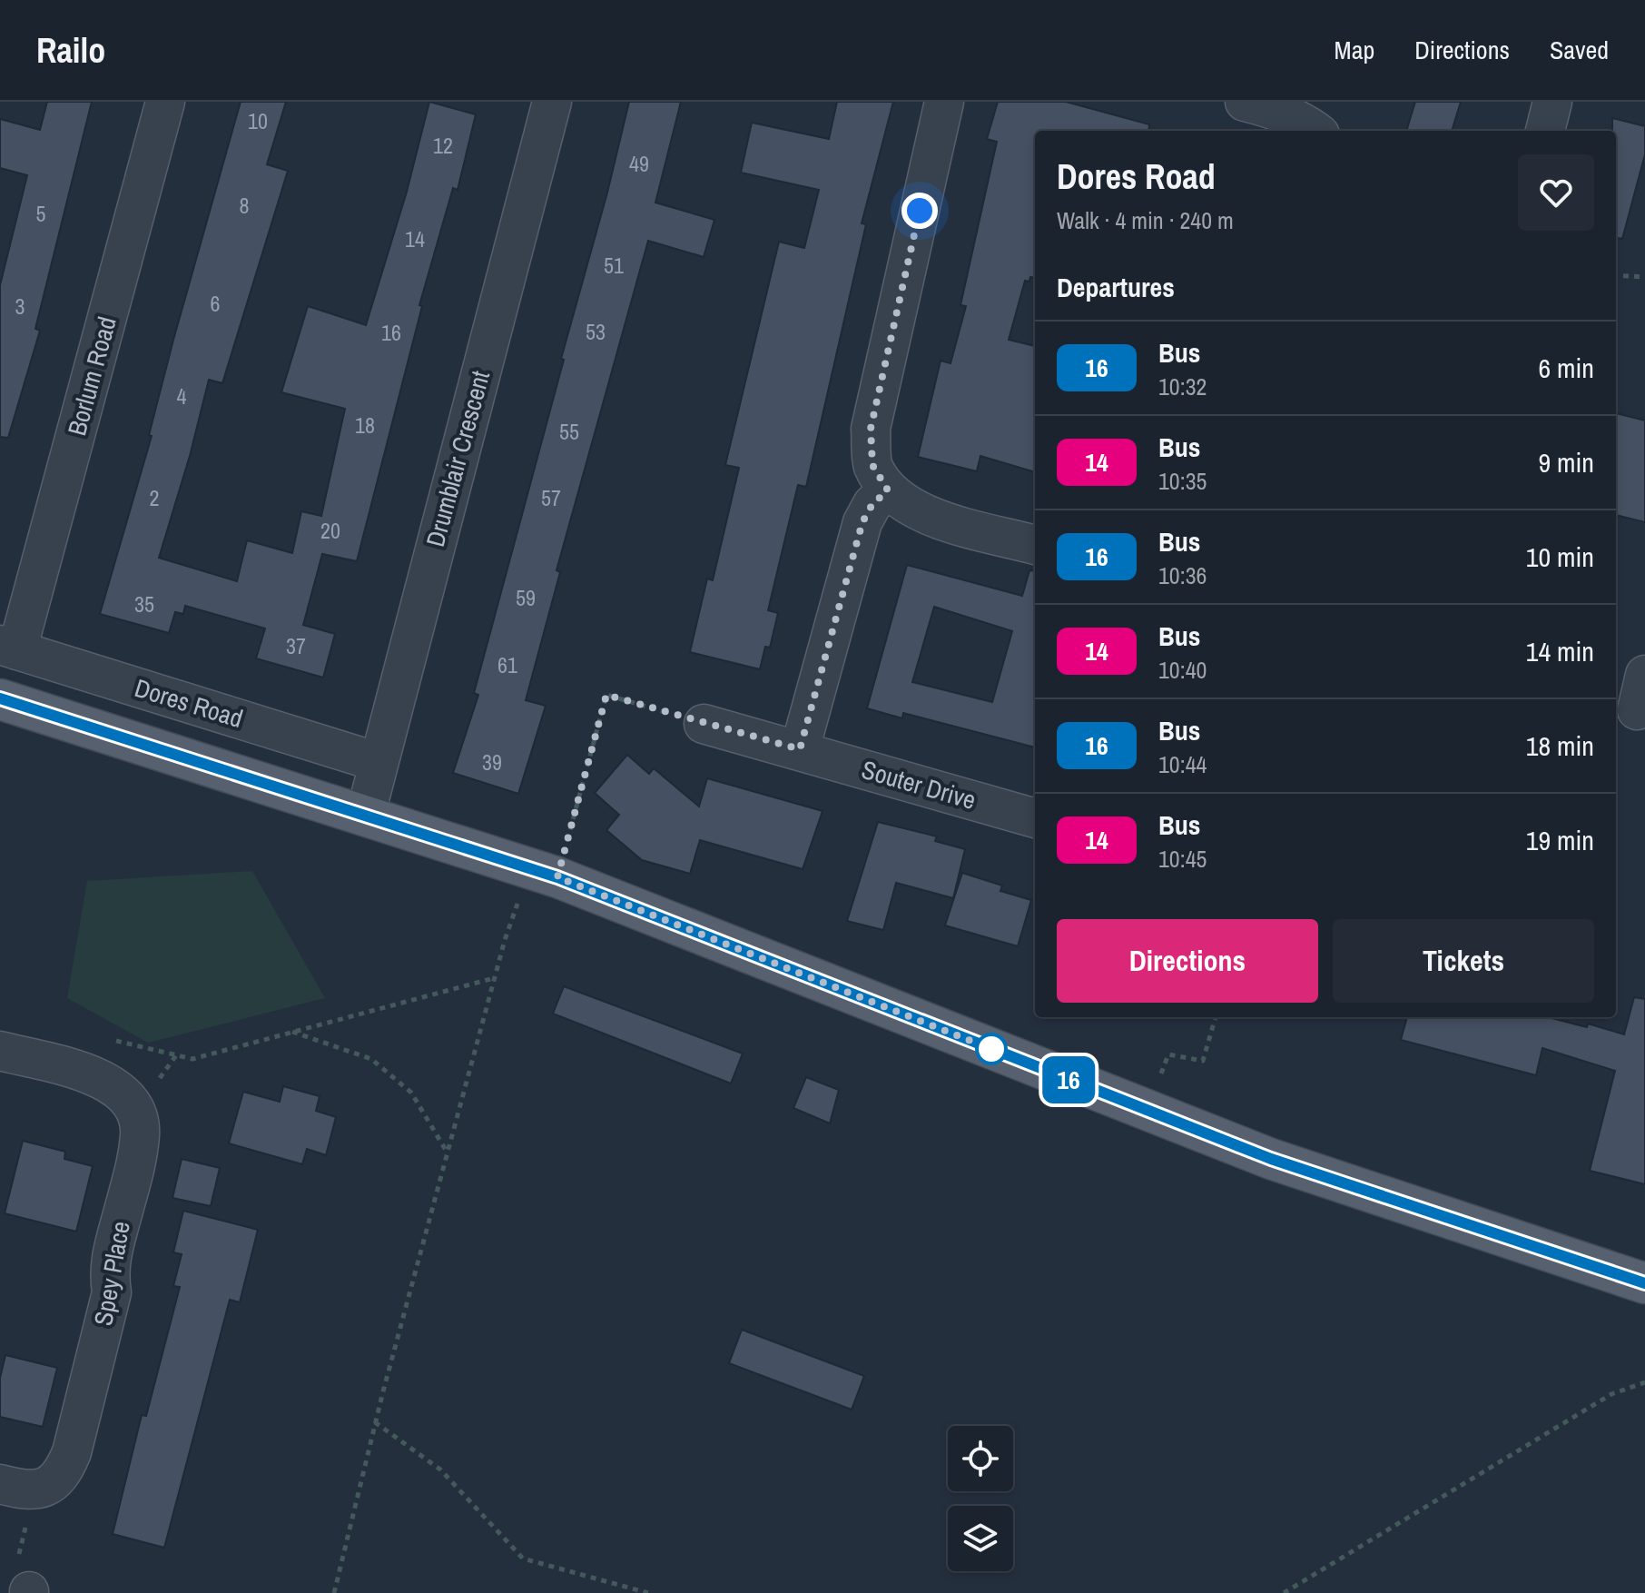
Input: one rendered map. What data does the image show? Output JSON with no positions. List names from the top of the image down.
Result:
{
  "streets": {
    "main road": ["Dores Road"],
    "street": [
      "Borlum Road",
      "Drumblair Crescent",
      "Souter Drive",
      "Spey Place"
    ]
  },
  "crossings": [
    ["Borlum Road", "Dores Road"],
    ["Drumblair Crescent", "Dores Road"]
  ],
  "lines": ["bus line 16"],
  "house_numbers": [
    "10",
    "12",
    "49",
    "8",
    "5",
    "14",
    "51",
    "6",
    "3",
    "53",
    "16",
    "4",
    "18",
    "55",
    "2",
    "57",
    "20",
    "59",
    "35",
    "37",
    "61",
    "39"
  ],
  "page": {
    "header": "Railo",
    "nav": ["Map", "Directions", "Saved"],
    "on_map": "16",
    "heading": [
      ["Dores Road", "Walk · 4 min · 240 m"],
      "Departures"
    ],
    "list": [
      {
        "mark": "16",
        "name": "Bus",
        "note": "10:32",
        "value": "6 min"
      },
      {
        "mark": "14",
        "name": "Bus",
        "note": "10:35",
        "value": "9 min"
      },
      {
        "mark": "16",
        "name": "Bus",
        "note": "10:36",
        "value": "10 min"
      },
      {
        "mark": "14",
        "name": "Bus",
        "note": "10:40",
        "value": "14 min"
      },
      {
        "mark": "16",
        "name": "Bus",
        "note": "10:44",
        "value": "18 min"
      },
      {
        "mark": "14",
        "name": "Bus",
        "note": "10:45",
        "value": "19 min"
      }
    ],
    "buttons": ["Directions", "Tickets"]
  }
}
